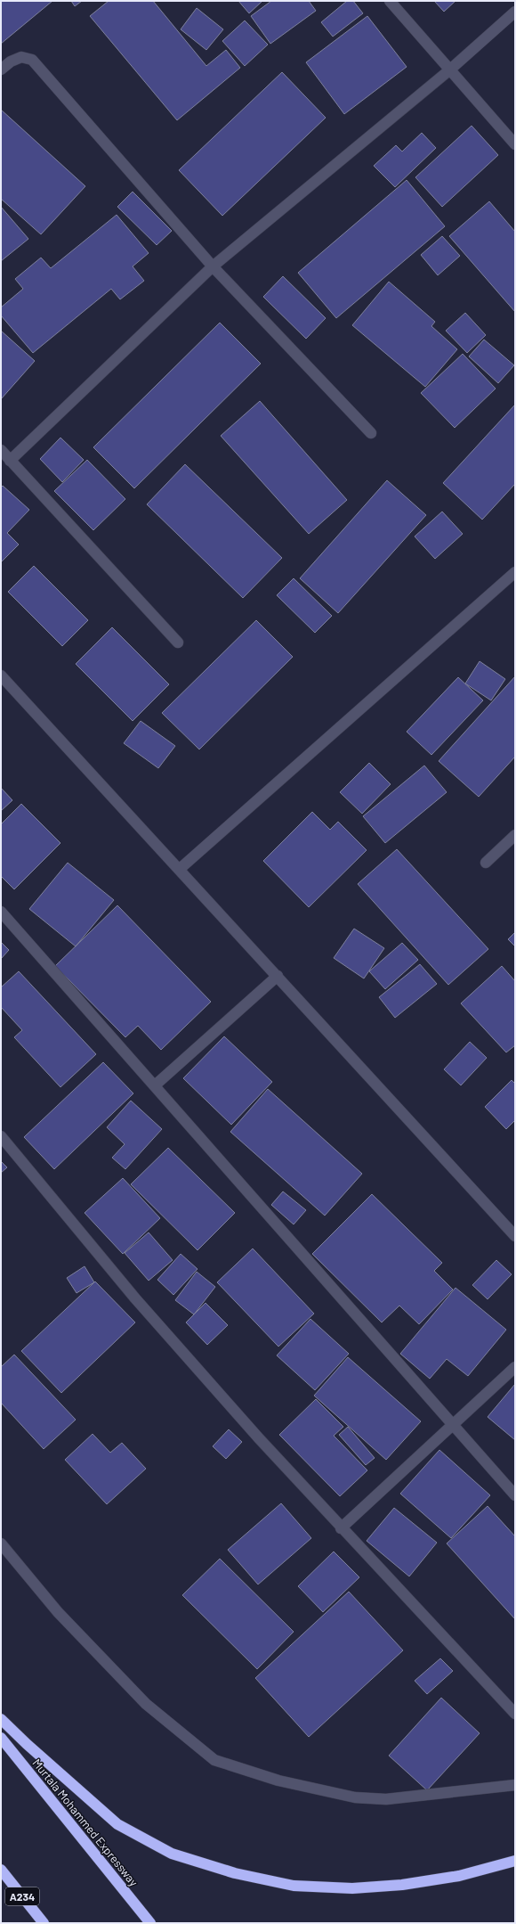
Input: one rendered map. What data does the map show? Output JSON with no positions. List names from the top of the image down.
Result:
{
  "streets": {
    "highway": ["Murtala Mohammed Expressway", "A234"]
  }
}
